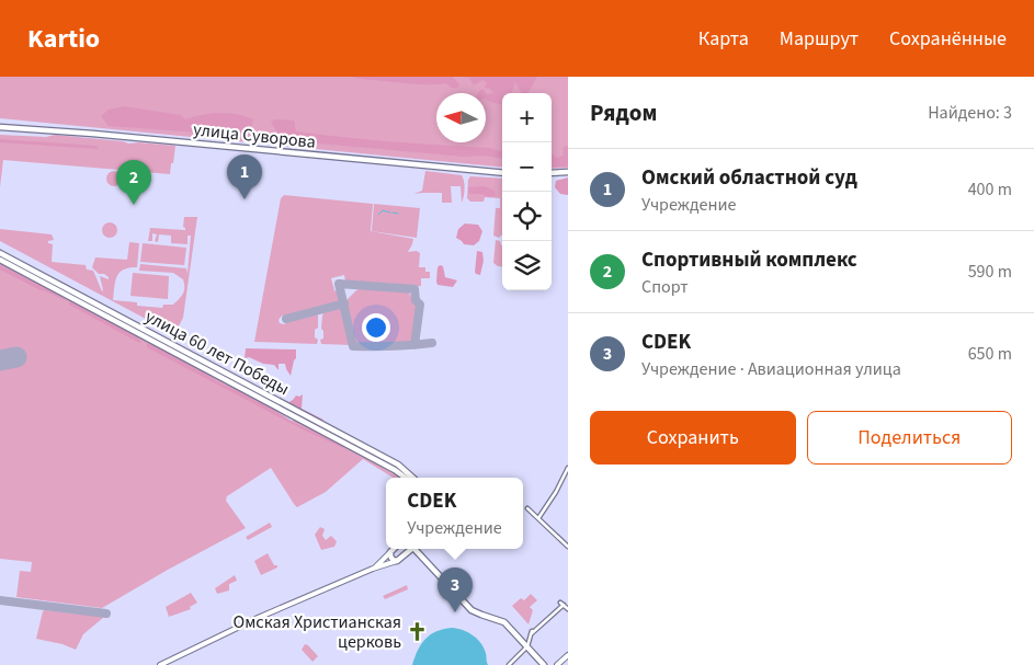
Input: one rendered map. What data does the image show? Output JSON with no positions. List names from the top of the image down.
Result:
{
  "streets": {
    "main road": ["улица Суворова", "улица 60 лет Победы"]
  },
  "places": {
    "church": ["Омская Христианская церковь"]
  },
  "north": "left",
  "page": {
    "header": "Kartio",
    "nav": ["Карта", "Маршрут", "Сохранённые"],
    "heading": ["Рядом", "Найдено: 3"],
    "map_buttons": ["+", "−"],
    "list": [
      {
        "mark": "1",
        "name": "Омский областной суд",
        "note": "Учреждение",
        "value": "400 m"
      },
      {
        "mark": "2",
        "name": "Спортивный комплекс",
        "note": "Спорт",
        "value": "590 m"
      },
      {
        "mark": "3",
        "name": "CDEK",
        "note": "Учреждение · Авиационная улица",
        "value": "650 m"
      }
    ],
    "pins": ["1", "2", "3"],
    "buttons": ["Сохранить", "Поделиться"],
    "popup": ["CDEK", "Учреждение"]
  }
}
